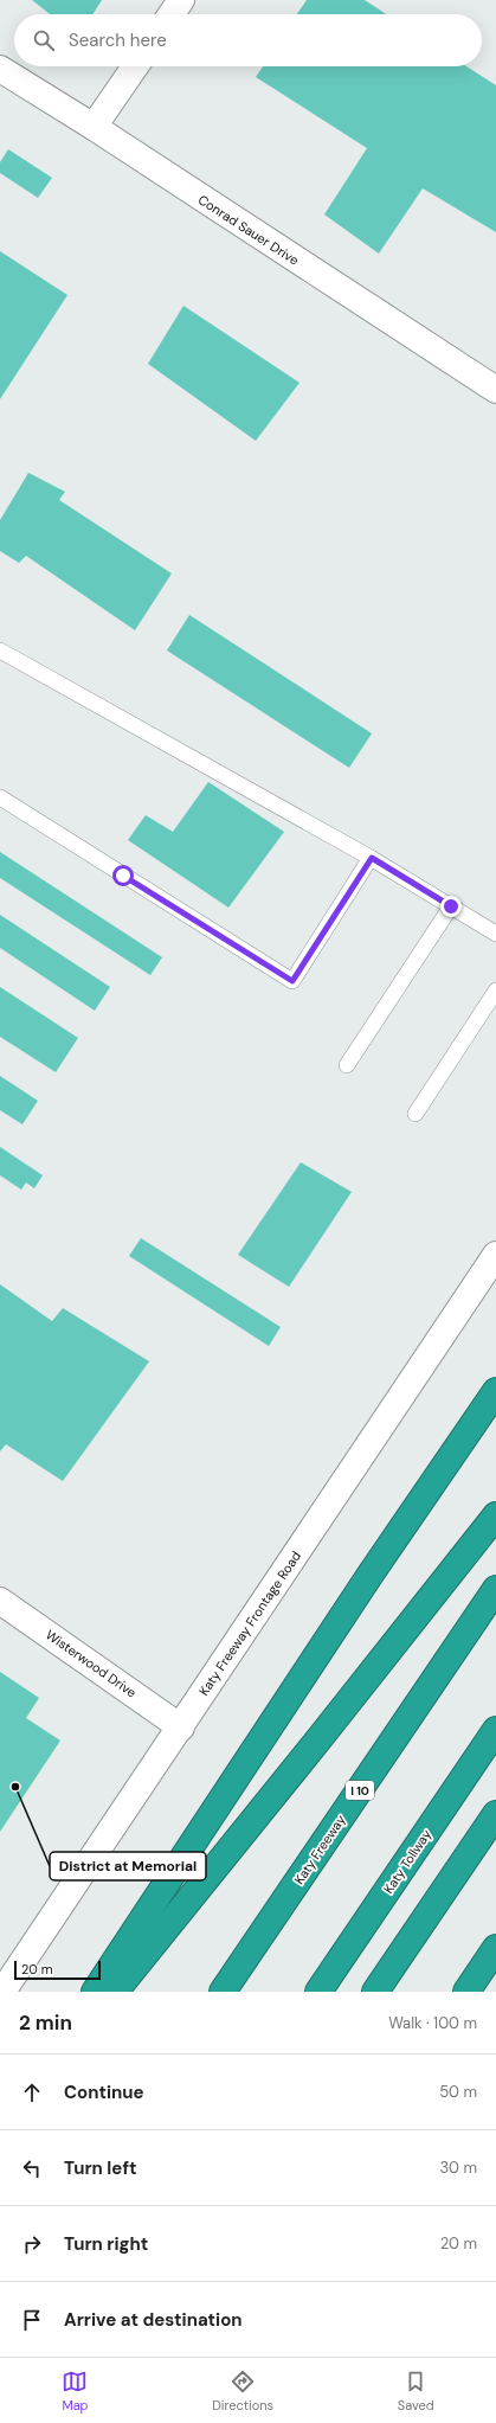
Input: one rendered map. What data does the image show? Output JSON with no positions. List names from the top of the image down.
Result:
{
  "streets": {
    "highway": ["I 10", "Katy Freeway", "Katy Tollway"],
    "street": ["Conrad Sauer Drive", "Katy Freeway Frontage Road", "Wisterwood Drive"]
  },
  "crossings": [
    ["Katy Freeway Frontage Road", "Wisterwood Drive"]
  ],
  "places": ["District at Memorial"],
  "scale_bar": "20 m",
  "page": {
    "search": "Search here",
    "scale": "20 m",
    "heading": ["2 min", "Walk · 100 m"],
    "list": [
      ["Continue", "50 m"],
      ["Turn left", "30 m"],
      ["Turn right", "20 m"],
      "Arrive at destination"
    ],
    "nav": ["Map", "Directions", "Saved"]
  }
}
